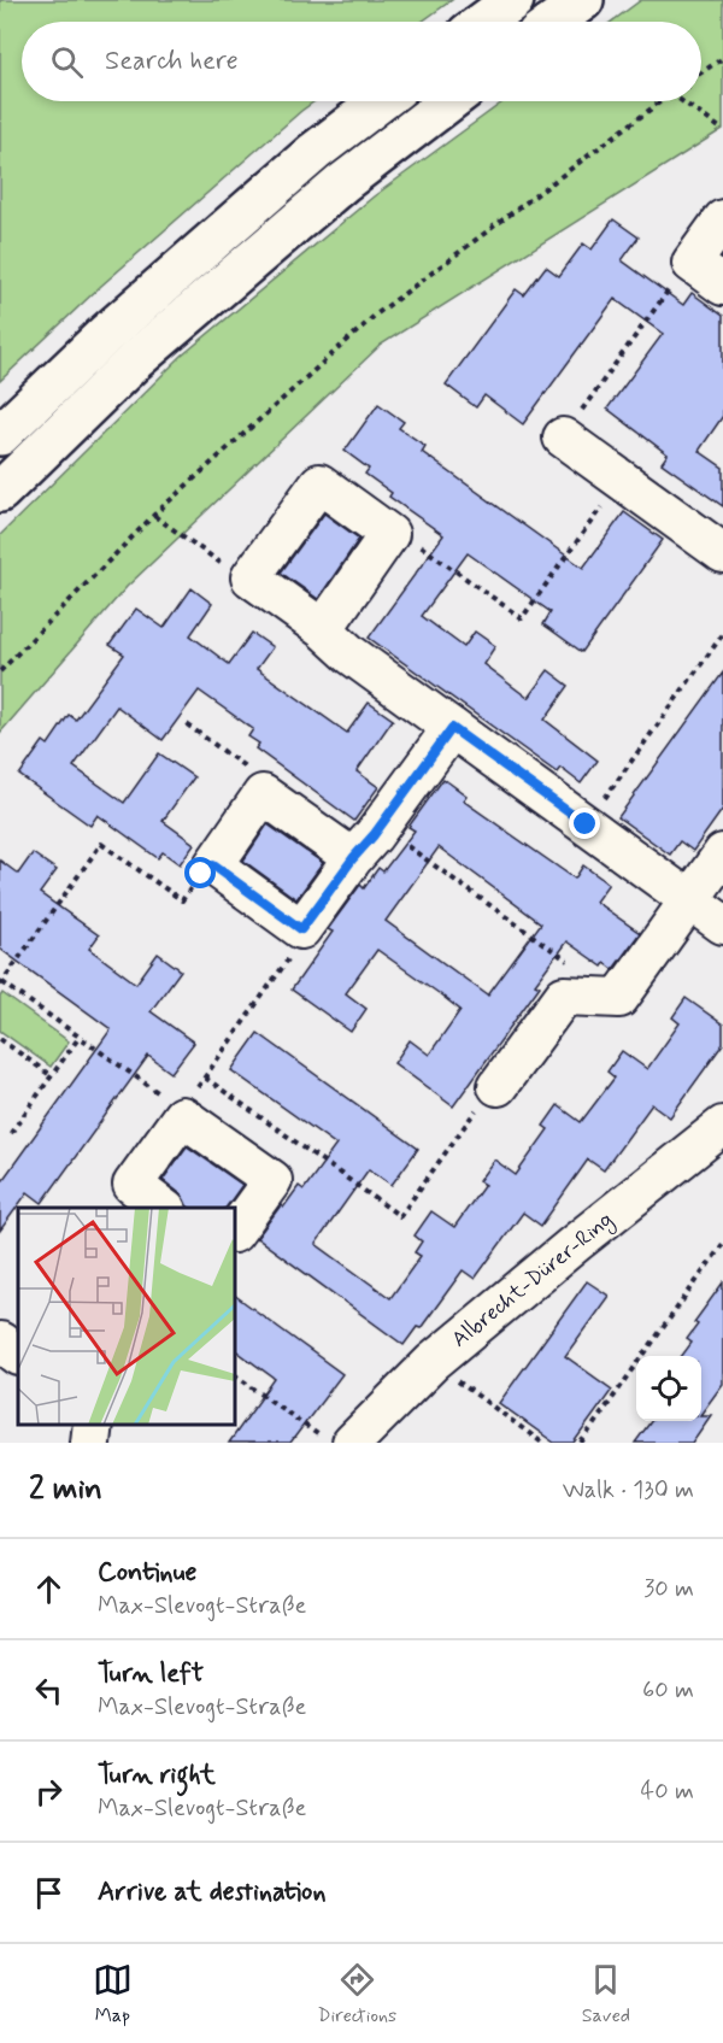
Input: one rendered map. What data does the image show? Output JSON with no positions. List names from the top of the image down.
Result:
{
  "streets": {
    "street": ["Albrecht-Dürer-Ring"]
  },
  "page": {
    "search": "Search here",
    "heading": ["2 min", "Walk · 130 m"],
    "list": [
      ["Continue", "Max-Slevogt-Straße", "30 m"],
      ["Turn left", "Max-Slevogt-Straße", "60 m"],
      ["Turn right", "Max-Slevogt-Straße", "40 m"],
      "Arrive at destination"
    ],
    "nav": ["Map", "Directions", "Saved"]
  }
}
